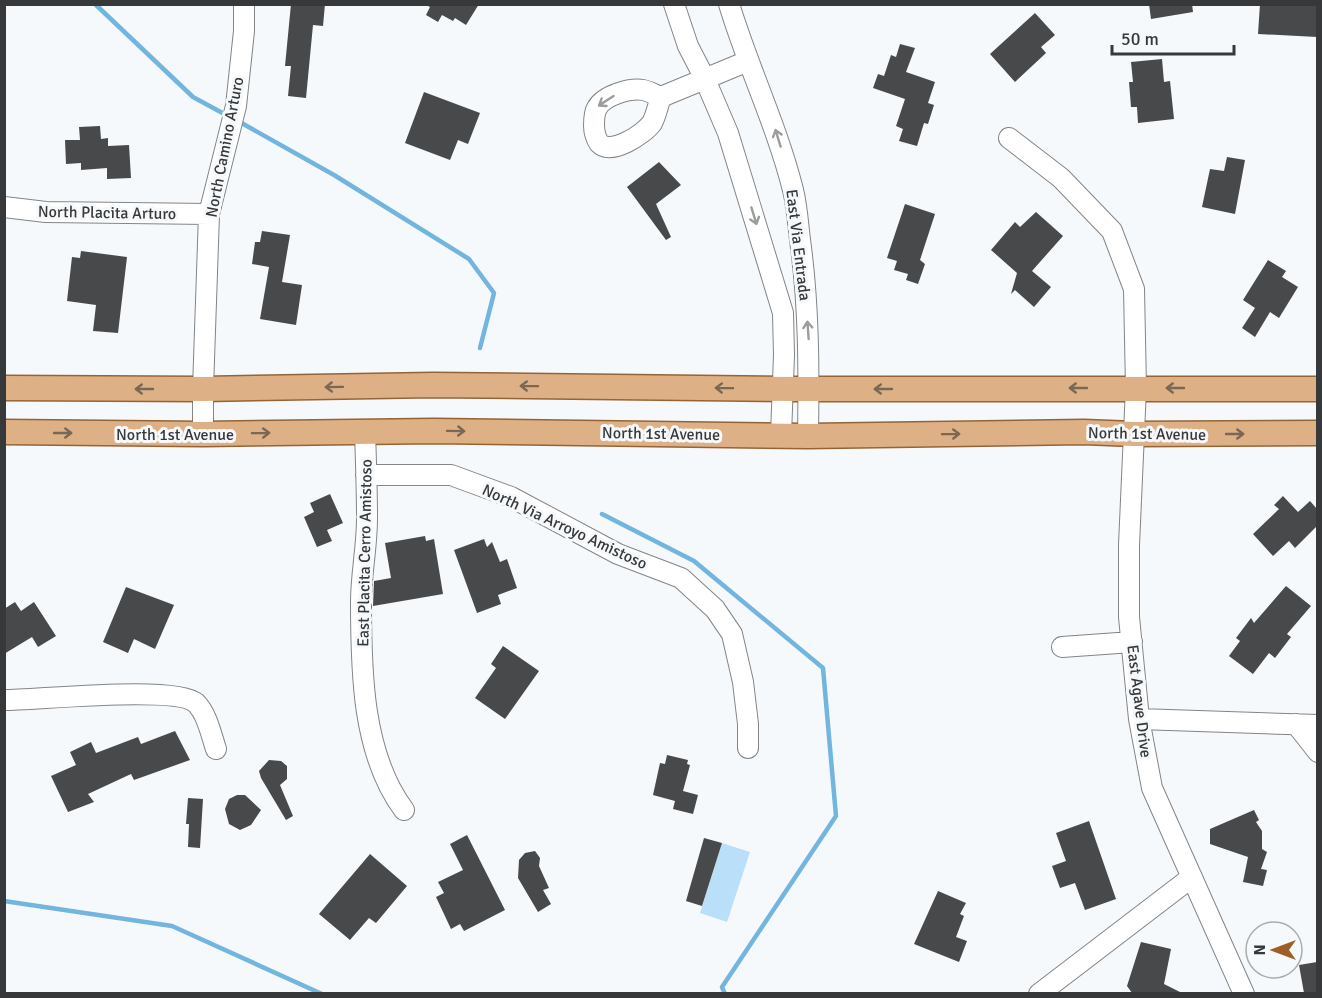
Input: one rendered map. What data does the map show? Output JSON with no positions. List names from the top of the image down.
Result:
{
  "streets": {
    "main road": ["North 1st Avenue"],
    "street": [
      "North Camino Arturo",
      "North Placita Arturo",
      "East Via Entrada",
      "North Via Arroyo Amistoso",
      "East Placita Cerro Amistoso",
      "East Agave Drive"
    ]
  },
  "crossings": [
    ["North Camino Arturo", "North Placita Arturo"],
    ["North Camino Arturo", "North 1st Avenue"],
    ["East Via Entrada", "North 1st Avenue"],
    ["North 1st Avenue", "East Placita Cerro Amistoso"],
    ["North 1st Avenue", "East Agave Drive"],
    ["North Via Arroyo Amistoso", "East Placita Cerro Amistoso"]
  ],
  "scale_bar": "50 m",
  "north": "left"
}
